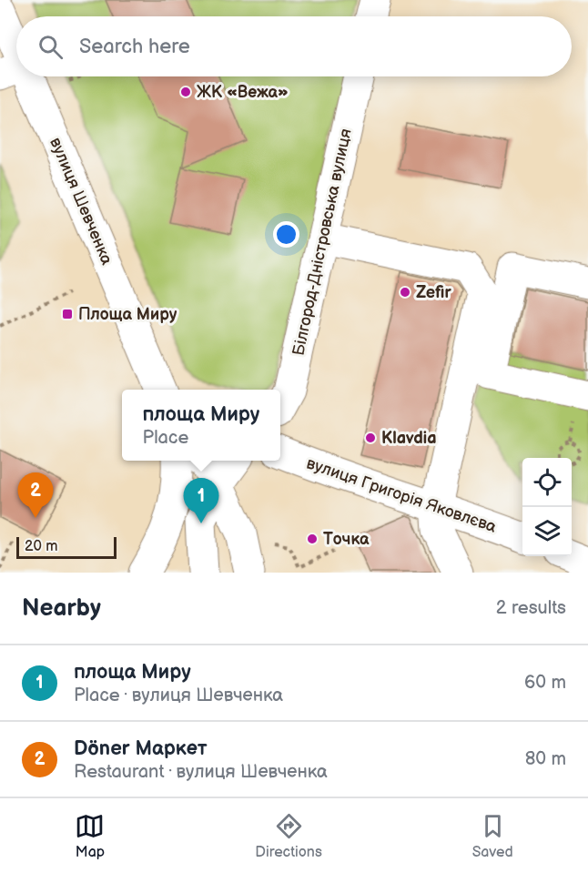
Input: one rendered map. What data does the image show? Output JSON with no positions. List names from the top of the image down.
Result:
{
  "streets": {
    "main road": ["вулиця Шевченка", "Білгород-Дністровська вулиця", "вулиця Григорія Яковлєва"]
  },
  "places": {
    "other": [
      "ЖК «Вежа»",
      "Zefir",
      "Klavdia",
      "Точка"
    ],
    "transit": ["Площа Миру"]
  },
  "scale_bar": "20 m",
  "page": {
    "search": "Search here",
    "popup": ["площа Миру", "Place"],
    "pins": ["2", "1"],
    "scale": "20 m",
    "heading": ["Nearby", "2 results"],
    "list": [
      {
        "mark": "1",
        "name": "площа Миру",
        "note": "Place · вулиця Шевченка",
        "value": "60 m"
      },
      {
        "mark": "2",
        "name": "Döner Маркет",
        "note": "Restaurant · вулиця Шевченка",
        "value": "80 m"
      }
    ],
    "nav": ["Map", "Directions", "Saved"]
  }
}
